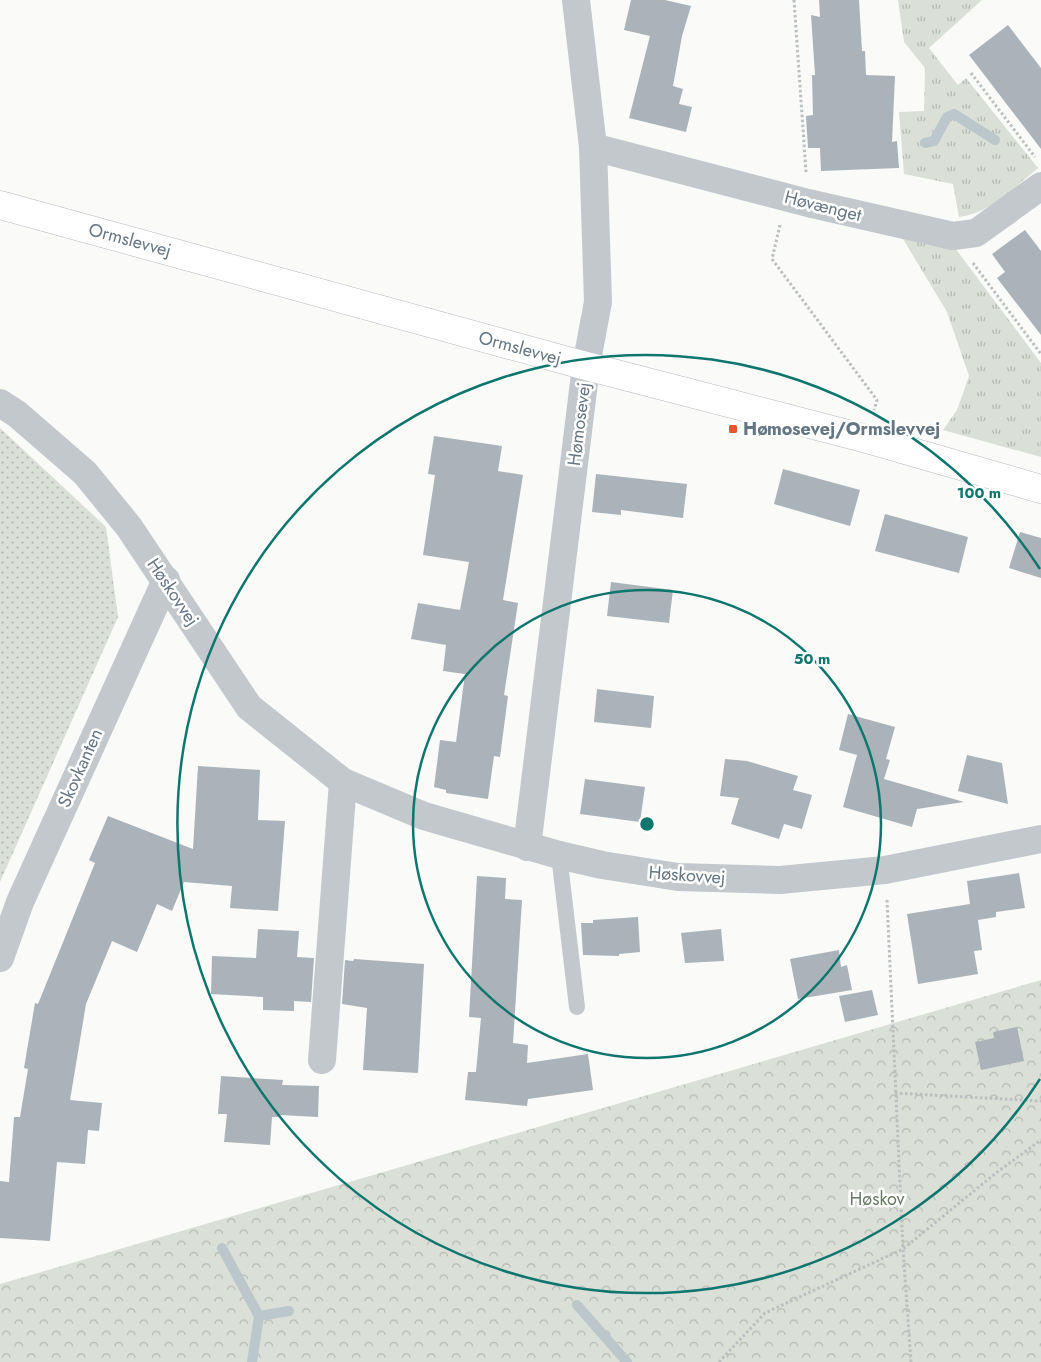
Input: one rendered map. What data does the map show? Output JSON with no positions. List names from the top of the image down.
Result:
{
  "streets": {
    "street": [
      "Høvænget",
      "Ormslevvej",
      "Hømosevej",
      "Høskovvej",
      "Skovkanten"
    ]
  },
  "crossings": [
    ["Høvænget", "Hømosevej"],
    ["Ormslevvej", "Hømosevej"],
    ["Hømosevej", "Høskovvej"],
    ["Høskovvej", "Skovkanten"]
  ],
  "parks": ["Høskov"],
  "places": {
    "transit": ["Hømosevej/Ormslevvej"]
  },
  "rings": ["100 m", "50 m"]
}
